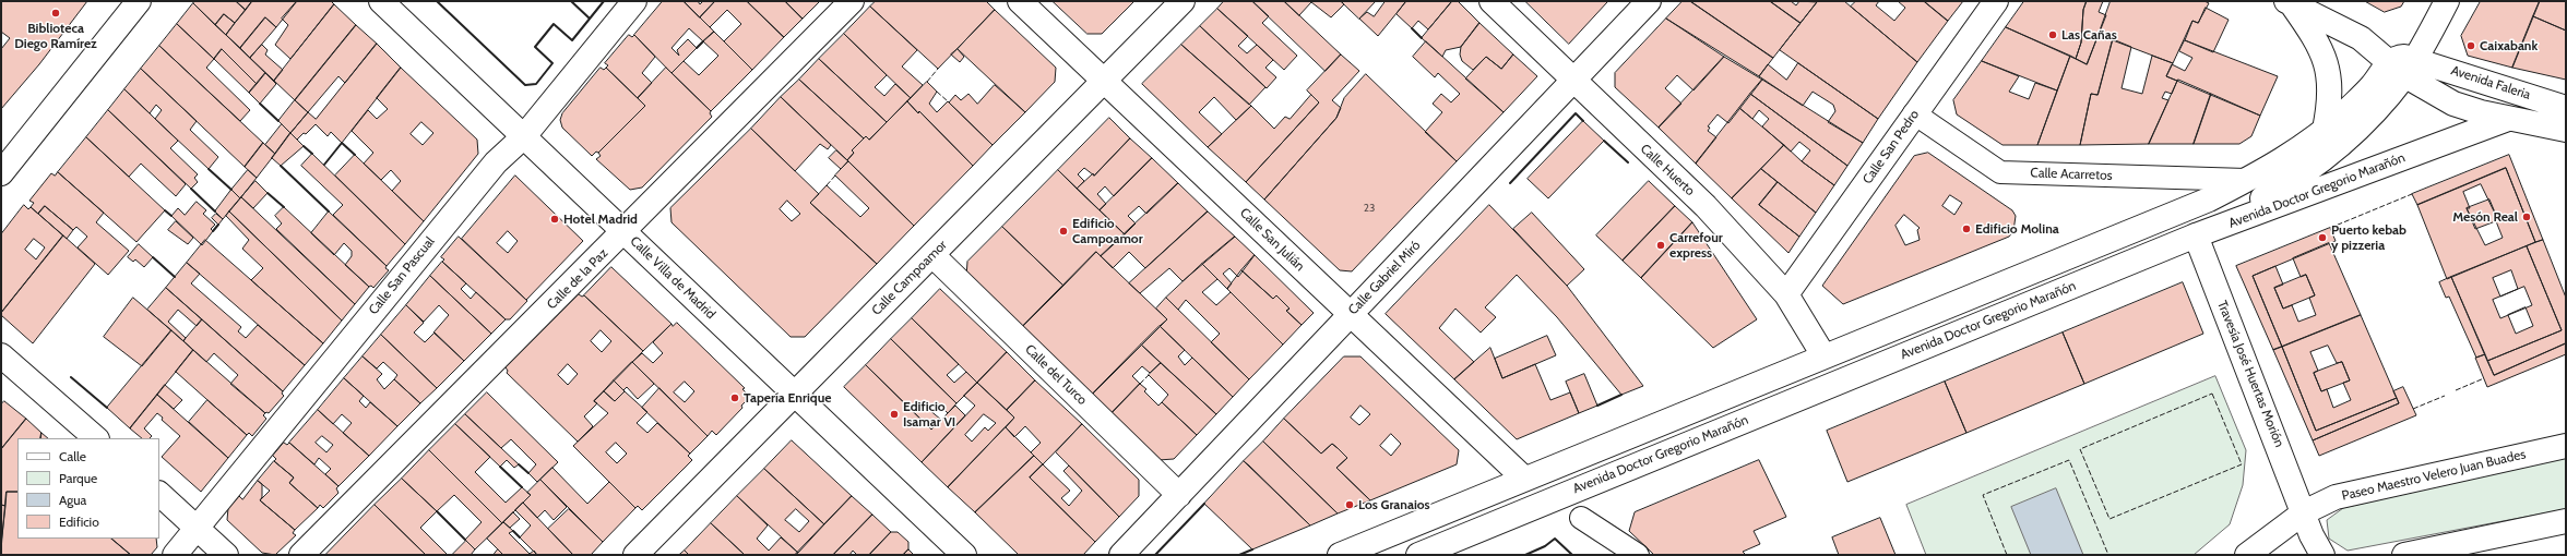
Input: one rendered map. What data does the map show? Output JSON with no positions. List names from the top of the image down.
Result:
{
  "streets": {
    "street": [
      "Avenida Faleria",
      "Calle San Pedro",
      "Calle Huerto",
      "Calle Acarretos",
      "Avenida Doctor Gregorio Marañón",
      "Calle San Julián",
      "Calle San Pascual",
      "Calle Villa de Madrid",
      "Calle Campoamor",
      "Calle Gabriel Miró",
      "Calle de la Paz",
      "Travesía José Huertas Morión",
      "Calle del Turco",
      "Paseo Maestro Velero Juan Buades"
    ]
  },
  "crossings": [
    ["Calle San Pedro", "Calle Huerto"],
    ["Calle San Pedro", "Calle Acarretos"],
    ["Calle Huerto", "Calle Gabriel Miró"],
    ["Avenida Doctor Gregorio Marañón", "Travesía José Huertas Morión"],
    ["Calle San Julián", "Calle Campoamor"],
    ["Calle San Julián", "Calle Gabriel Miró"],
    ["Calle San Pascual", "Calle Villa de Madrid"],
    ["Calle Villa de Madrid", "Calle Campoamor"],
    ["Calle Villa de Madrid", "Calle de la Paz"],
    ["Calle Campoamor", "Calle del Turco"],
    ["Calle Gabriel Miró", "Calle del Turco"],
    ["Travesía José Huertas Morión", "Paseo Maestro Velero Juan Buades"]
  ],
  "places": [
    "Biblioteca Diego Ramírez",
    "Las Cañas",
    "Caixabank",
    "Mesón Real",
    "Hotel Madrid",
    "Edificio Molina",
    "Edificio Campoamor",
    "Puerto kebab y pizzeria",
    "Carrefour express",
    "Tapería Enrique",
    "Edificio Isamar VI",
    "Los Granaios"
  ],
  "house_numbers": ["23"],
  "legend": [
    "Calle",
    "Parque",
    "Agua",
    "Edificio"
  ]
}
